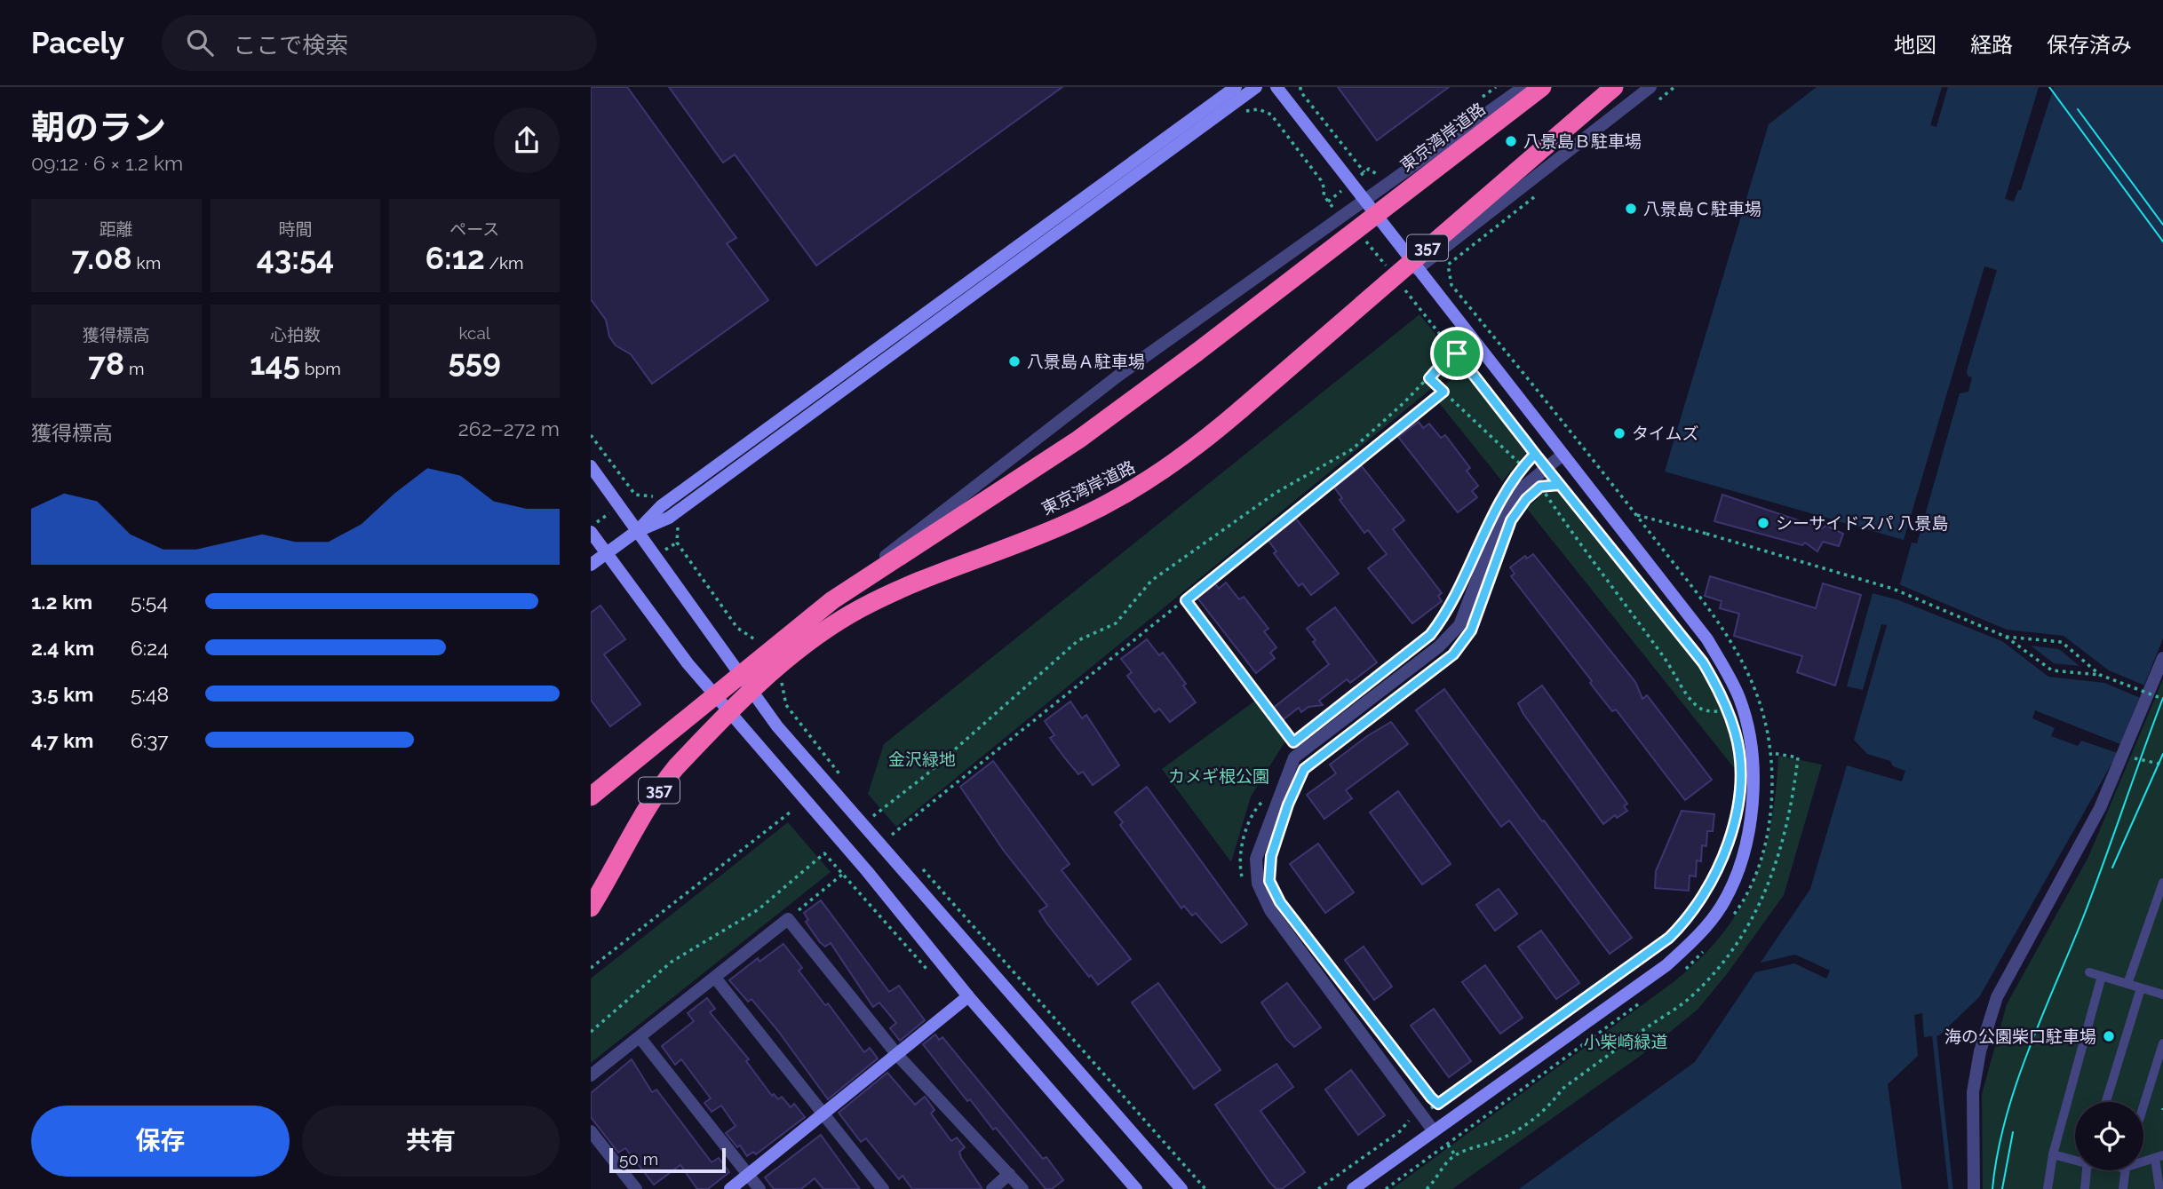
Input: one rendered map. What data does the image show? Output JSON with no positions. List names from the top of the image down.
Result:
{
  "streets": {
    "highway": ["東京湾岸道路", "357"]
  },
  "parks": ["金沢緑地", "カメギ根公園", "小柴崎緑道"],
  "places": [
    "八景島Ｂ駐車場",
    "八景島Ｃ駐車場",
    "八景島Ａ駐車場",
    "タイムズ",
    "シーサイドスパ 八景島",
    "海の公園柴口駐車場"
  ],
  "scale_bar": "50 m",
  "page": {
    "header": "Pacely",
    "search": "ここで検索",
    "nav": ["地図", "経路", "保存済み"],
    "heading": ["朝のラン", "09:12 · 6 × 1.2 km"],
    "stats": [
      ["距離", "7.08 km"],
      ["時間", "43:54"],
      ["ペース", "6:12 /km"],
      ["獲得標高", "78 m"],
      ["心拍数", "145 bpm"],
      ["kcal", "559"]
    ],
    "chart": ["獲得標高", "262–272 m"],
    "list": [
      {
        "name": "1.2 km",
        "note": "5:54"
      },
      {
        "name": "2.4 km",
        "note": "6:24"
      },
      {
        "name": "3.5 km",
        "note": "5:48"
      },
      {
        "name": "4.7 km",
        "note": "6:37"
      }
    ],
    "buttons": ["保存", "共有"],
    "scale": "50 m"
  }
}
